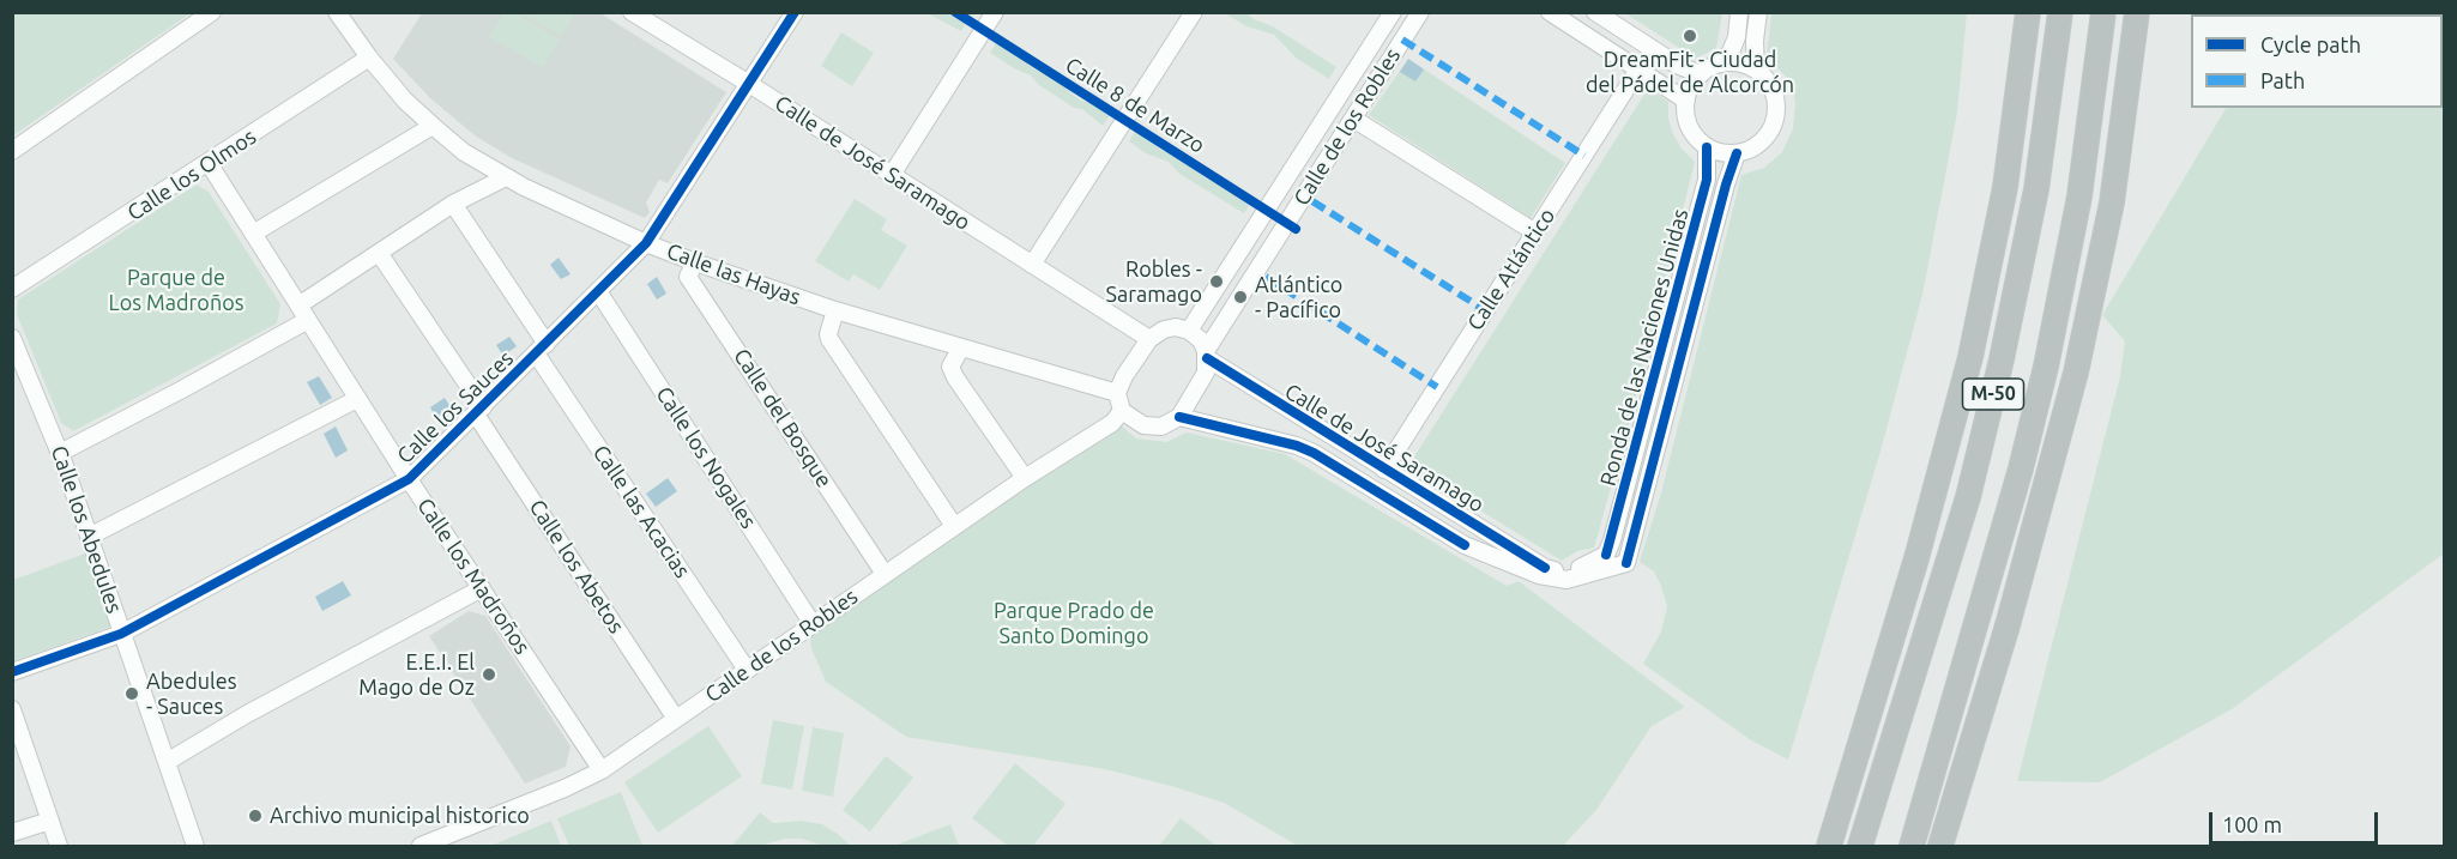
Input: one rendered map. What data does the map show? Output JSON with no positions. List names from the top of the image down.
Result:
{
  "streets": {
    "highway": ["M-50"],
    "street": [
      "Calle de los Robles",
      "Calle de José Saramago",
      "Calle los Olmos",
      "Calle Atlántico",
      "Calle las Hayas",
      "Ronda de las Naciones Unidas",
      "Calle los Sauces",
      "Calle del Bosque",
      "Calle los Nogales",
      "Calle las Acacias",
      "Calle los Abedules",
      "Calle los Abetos",
      "Calle los Madroños"
    ],
    "cycle path": ["Calle 8 de Marzo"]
  },
  "crossings": [
    ["Calle de los Robles", "Calle de José Saramago"],
    ["Calle de los Robles", "Calle las Hayas"],
    ["Calle de los Robles", "Ronda de las Naciones Unidas"],
    ["Calle de los Robles", "Calle del Bosque"],
    ["Calle de los Robles", "Calle los Nogales"],
    ["Calle de los Robles", "Calle las Acacias"],
    ["Calle de los Robles", "Calle los Abetos"],
    ["Calle de los Robles", "Calle los Madroños"],
    ["Calle de José Saramago", "Calle Atlántico"],
    ["Calle de José Saramago", "Calle las Hayas"],
    ["Calle de José Saramago", "Ronda de las Naciones Unidas"],
    ["Calle de José Saramago", "Calle los Sauces"],
    ["Calle los Olmos", "Calle las Hayas"],
    ["Calle los Olmos", "Calle los Madroños"],
    ["Calle las Hayas", "Ronda de las Naciones Unidas"],
    ["Calle las Hayas", "Calle los Sauces"],
    ["Calle las Hayas", "Calle del Bosque"],
    ["Calle los Sauces", "Calle los Nogales"],
    ["Calle los Sauces", "Calle las Acacias"],
    ["Calle los Sauces", "Calle los Abedules"],
    ["Calle los Sauces", "Calle los Abetos"],
    ["Calle los Sauces", "Calle los Madroños"]
  ],
  "parks": ["Parque de Los Madroños", "Parque Prado de Santo Domingo"],
  "places": [
    "DreamFit - Ciudad del Pádel de Alcorcón",
    "Robles - Saramago",
    "Atlántico - Pacífico",
    "E.E.I. El Mago de Oz",
    "Abedules - Sauces",
    "Archivo municipal historico"
  ],
  "legend": ["Cycle path", "Path"],
  "scale_bar": "100 m"
}
